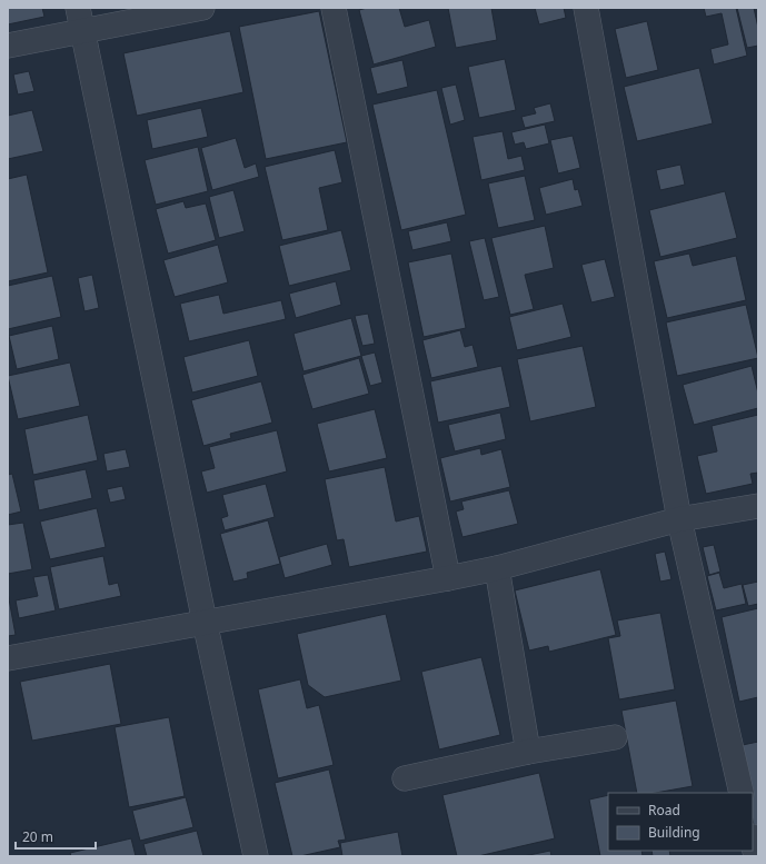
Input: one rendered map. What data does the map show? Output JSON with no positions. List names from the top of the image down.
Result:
{
  "legend": ["Road", "Building"],
  "scale_bar": "20 m"
}
